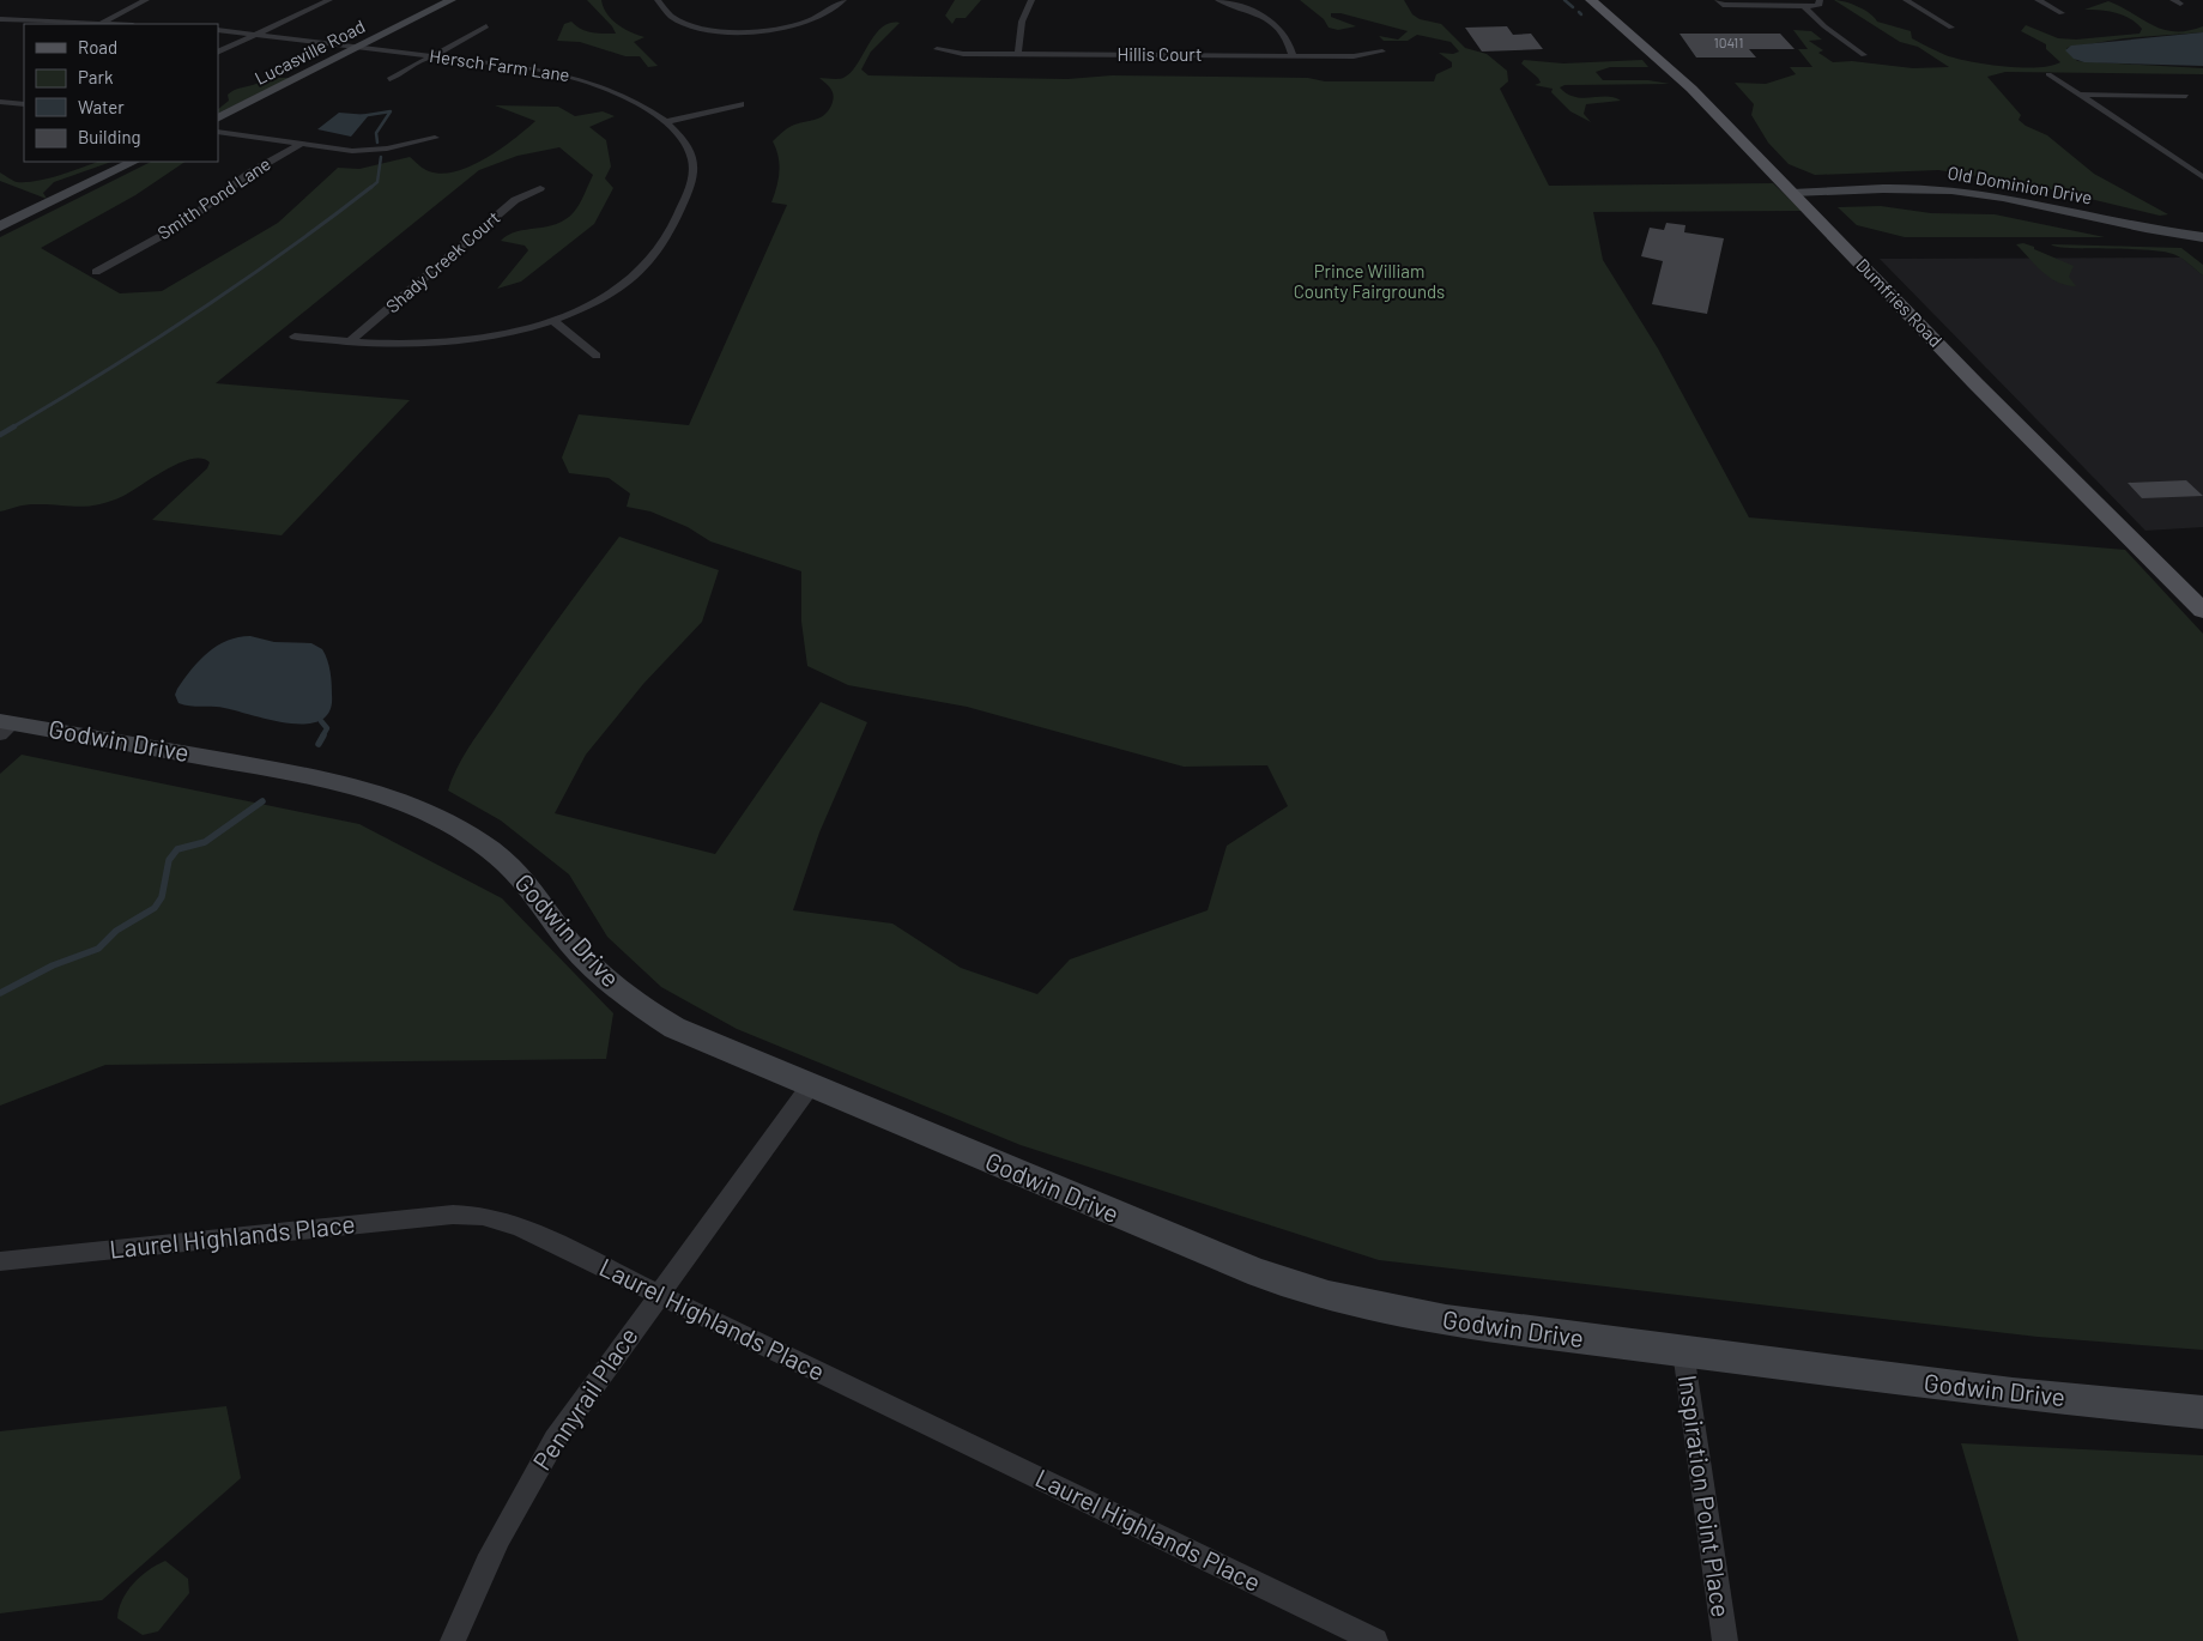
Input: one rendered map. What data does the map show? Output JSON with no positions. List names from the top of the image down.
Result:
{
  "streets": {
    "main road": ["Dumfries Road"],
    "street": [
      "Lucasville Road",
      "Hillis Court",
      "Hersch Farm Lane",
      "Old Dominion Drive",
      "Smith Pond Lane",
      "Shady Creek Court",
      "Godwin Drive",
      "Laurel Highlands Place",
      "Pennyrail Place",
      "Inspiration Point Place"
    ]
  },
  "crossings": [
    ["Lucasville Road", "Hersch Farm Lane"],
    ["Hersch Farm Lane", "Shady Creek Court"],
    ["Old Dominion Drive", "Dumfries Road"],
    ["Godwin Drive", "Pennyrail Place"],
    ["Godwin Drive", "Inspiration Point Place"],
    ["Laurel Highlands Place", "Pennyrail Place"]
  ],
  "parks": ["Prince William County Fairgrounds"],
  "house_numbers": ["10411"],
  "legend": [
    "Road",
    "Park",
    "Water",
    "Building"
  ]
}
